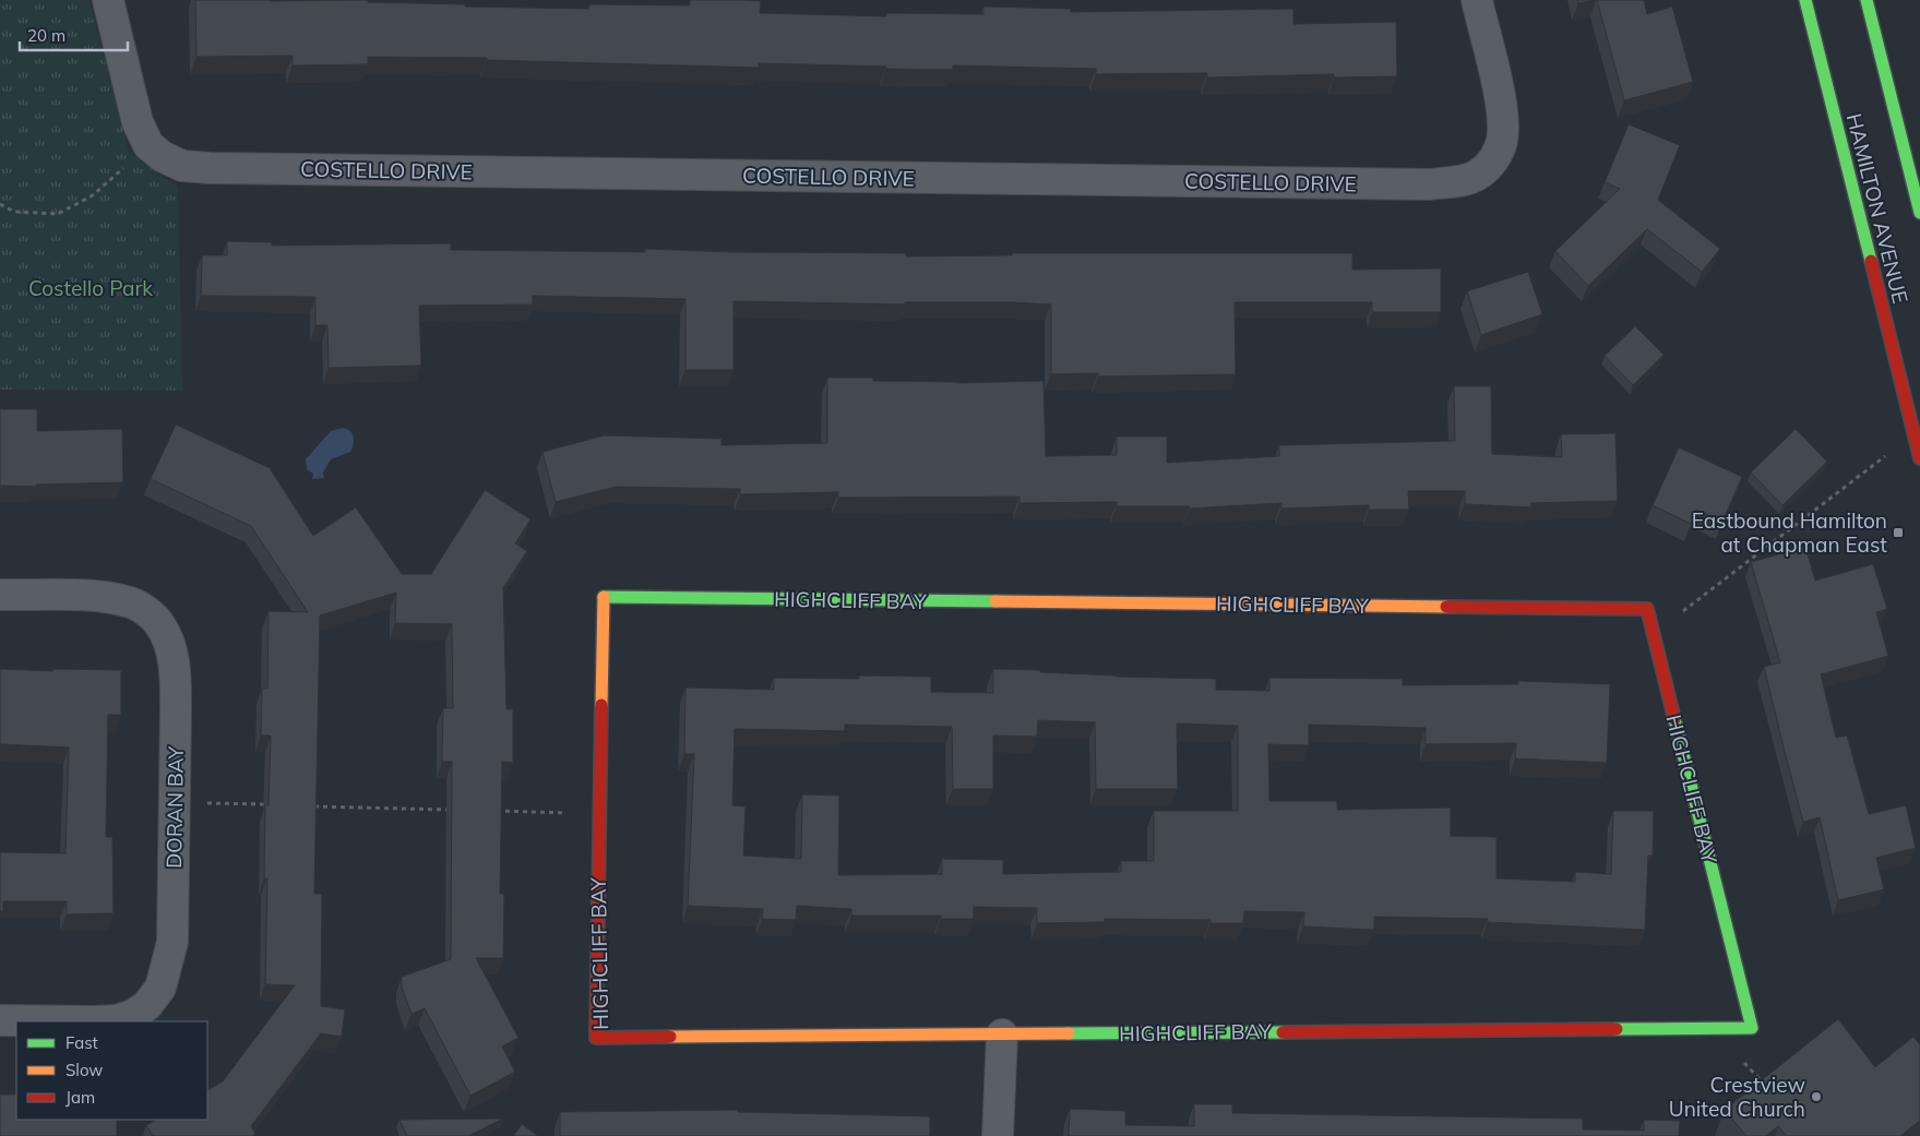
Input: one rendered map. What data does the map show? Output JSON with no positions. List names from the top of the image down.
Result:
{
  "streets": {
    "street": [
      "COSTELLO DRIVE",
      "HAMILTON AVENUE",
      "HIGHCLIFF BAY",
      "DORAN BAY"
    ]
  },
  "parks": ["Costello Park"],
  "places": {
    "transit": ["Eastbound Hamilton at Chapman East"],
    "other": ["Crestview United Church"]
  },
  "legend": ["Fast", "Slow", "Jam"],
  "scale_bar": "20 m"
}
